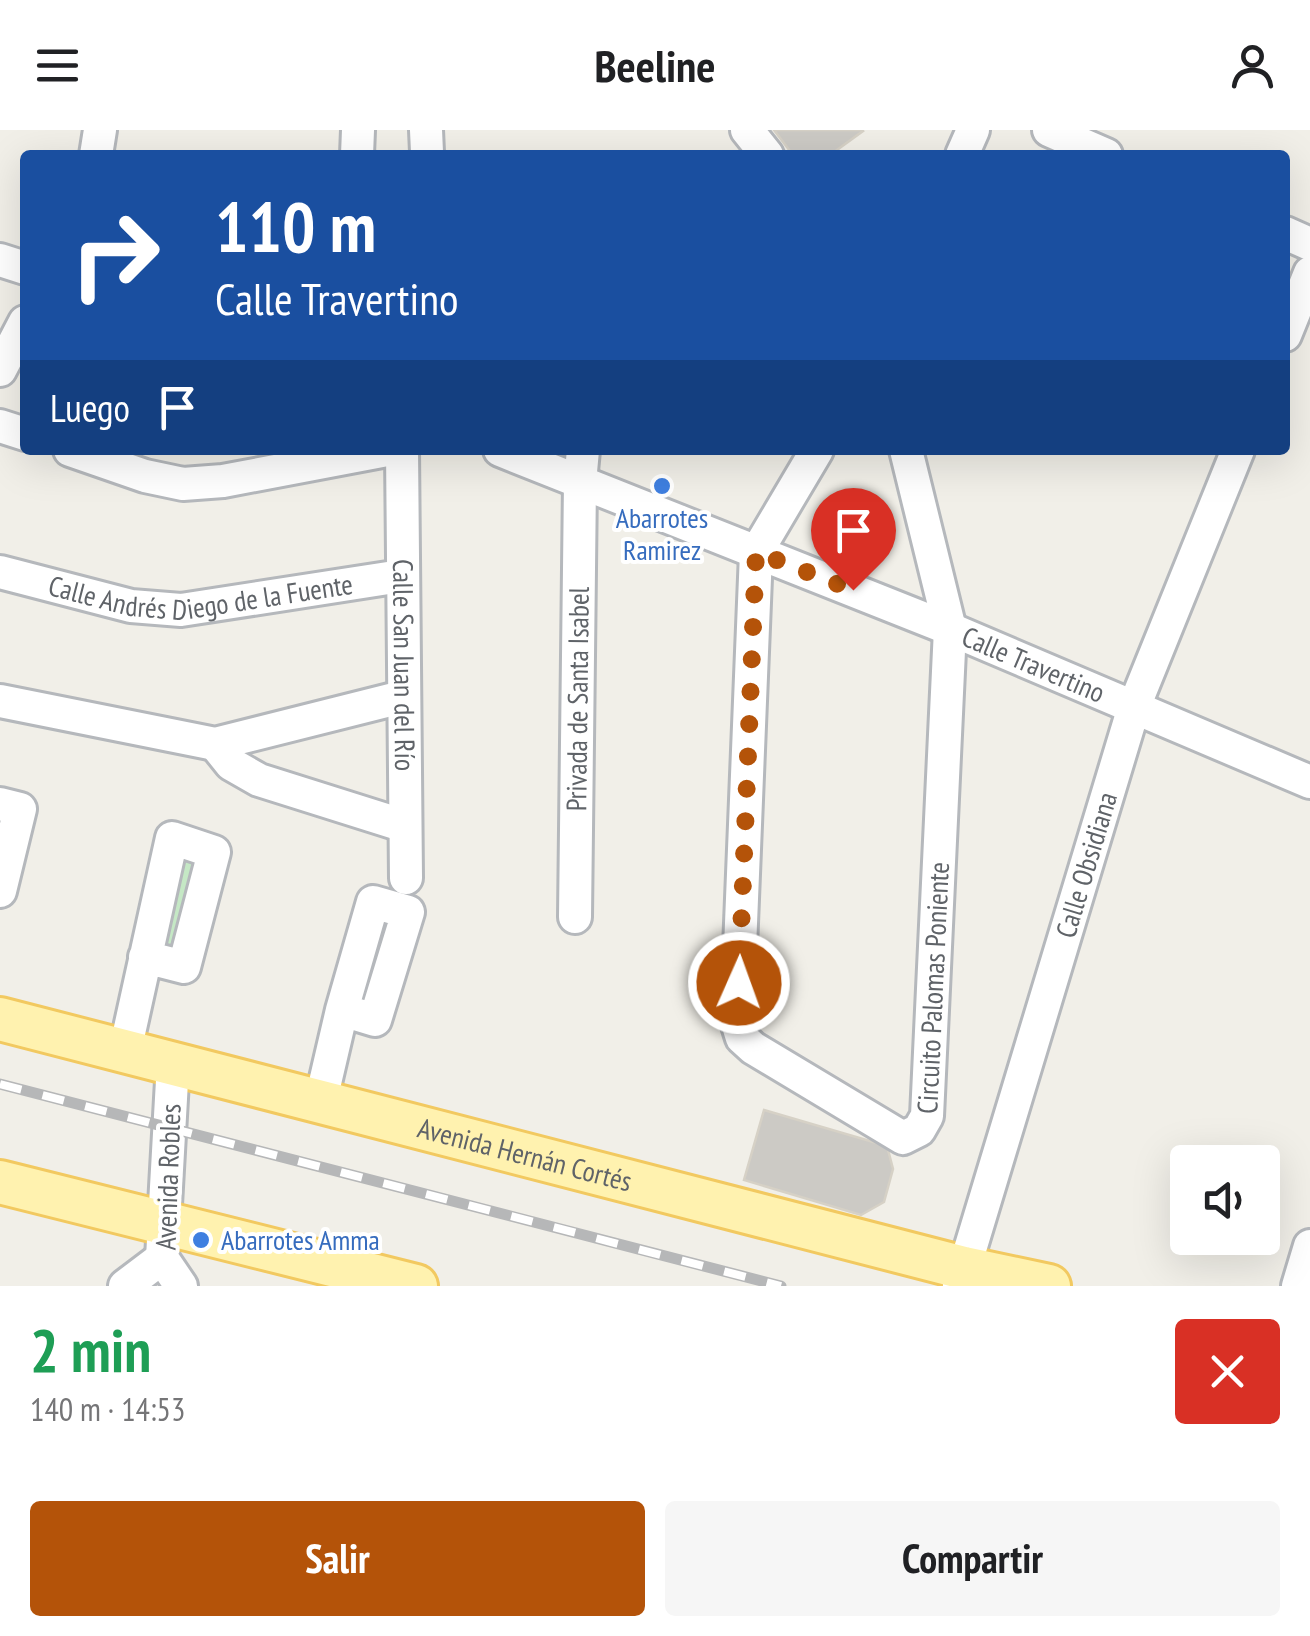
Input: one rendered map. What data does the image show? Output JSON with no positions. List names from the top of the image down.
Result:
{
  "streets": {
    "main road": ["Avenida Hernán Cortés"],
    "street": [
      "Calle Andrés Diego de la Fuente",
      "Calle San Juan del Río",
      "Calle Travertino",
      "Privada de Santa Isabel",
      "Calle Obsidiana",
      "Circuito Palomas Poniente",
      "Avenida Robles"
    ]
  },
  "crossings": [
    ["Calle Andrés Diego de la Fuente", "Calle San Juan del Río"],
    ["Calle Travertino", "Privada de Santa Isabel"],
    ["Calle Travertino", "Calle Obsidiana"],
    ["Calle Travertino", "Circuito Palomas Poniente"],
    ["Calle Obsidiana", "Avenida Hernán Cortés"],
    ["Avenida Hernán Cortés", "Avenida Robles"]
  ],
  "places": ["Abarrotes Ramirez", "Abarrotes Amma"],
  "page": {
    "header": "Beeline",
    "turn": ["110 m", "Calle Travertino"],
    "then": "Luego",
    "heading": ["2 min", "140 m · 14:53"],
    "buttons": ["Salir", "Compartir"]
  }
}
